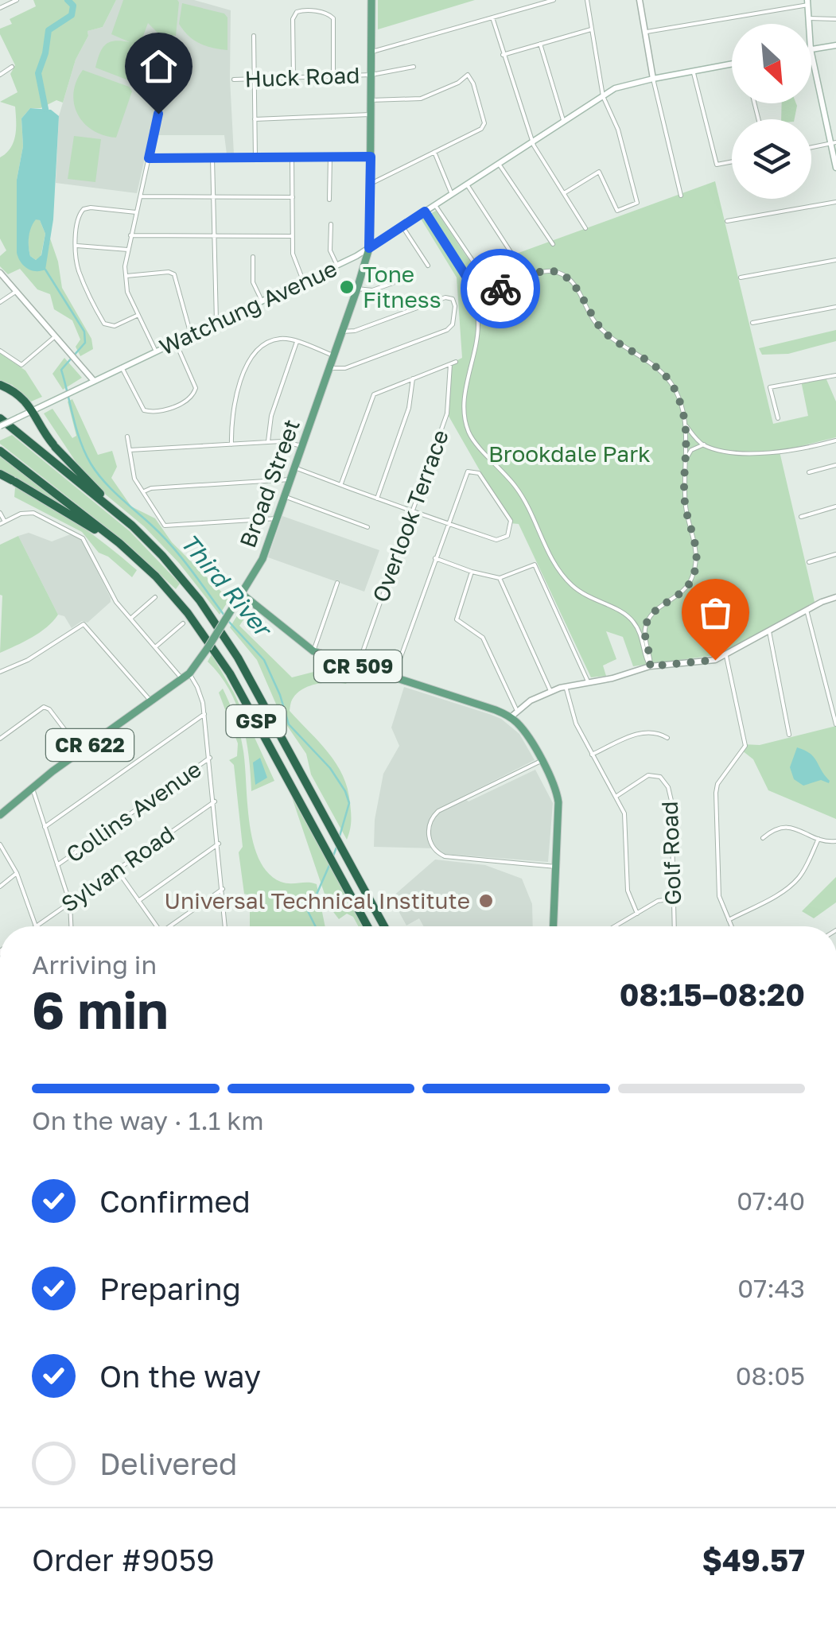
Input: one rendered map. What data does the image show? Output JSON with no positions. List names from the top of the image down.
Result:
{
  "streets": {
    "highway": ["GSP"],
    "main road": [
      "Watchung Avenue",
      "Broad Street",
      "CR 509",
      "CR 622"
    ],
    "street": [
      "Huck Road",
      "Overlook Terrace",
      "Collins Avenue",
      "Golf Road",
      "Sylvan Road"
    ]
  },
  "crossings": [
    ["Huck Road", "Broad Street"],
    ["Watchung Avenue", "Broad Street"],
    ["Broad Street", "CR 509"],
    ["Broad Street", "CR 622"],
    ["Overlook Terrace", "CR 509"],
    ["CR 509", "CR 622"]
  ],
  "water": ["Third River"],
  "parks": ["Brookdale Park"],
  "places": ["Tone Fitness", "Universal Technical Institute"],
  "north": "bottom right",
  "page": {
    "heading": ["6 min", "Arriving in", "08:15–08:20"],
    "panel": ["Order #9059", "$49.57"],
    "bar": "On the way · 1.1 km",
    "list": [
      ["Confirmed", "07:40"],
      ["Preparing", "07:43"],
      ["On the way", "08:05"],
      "Delivered"
    ]
  }
}
